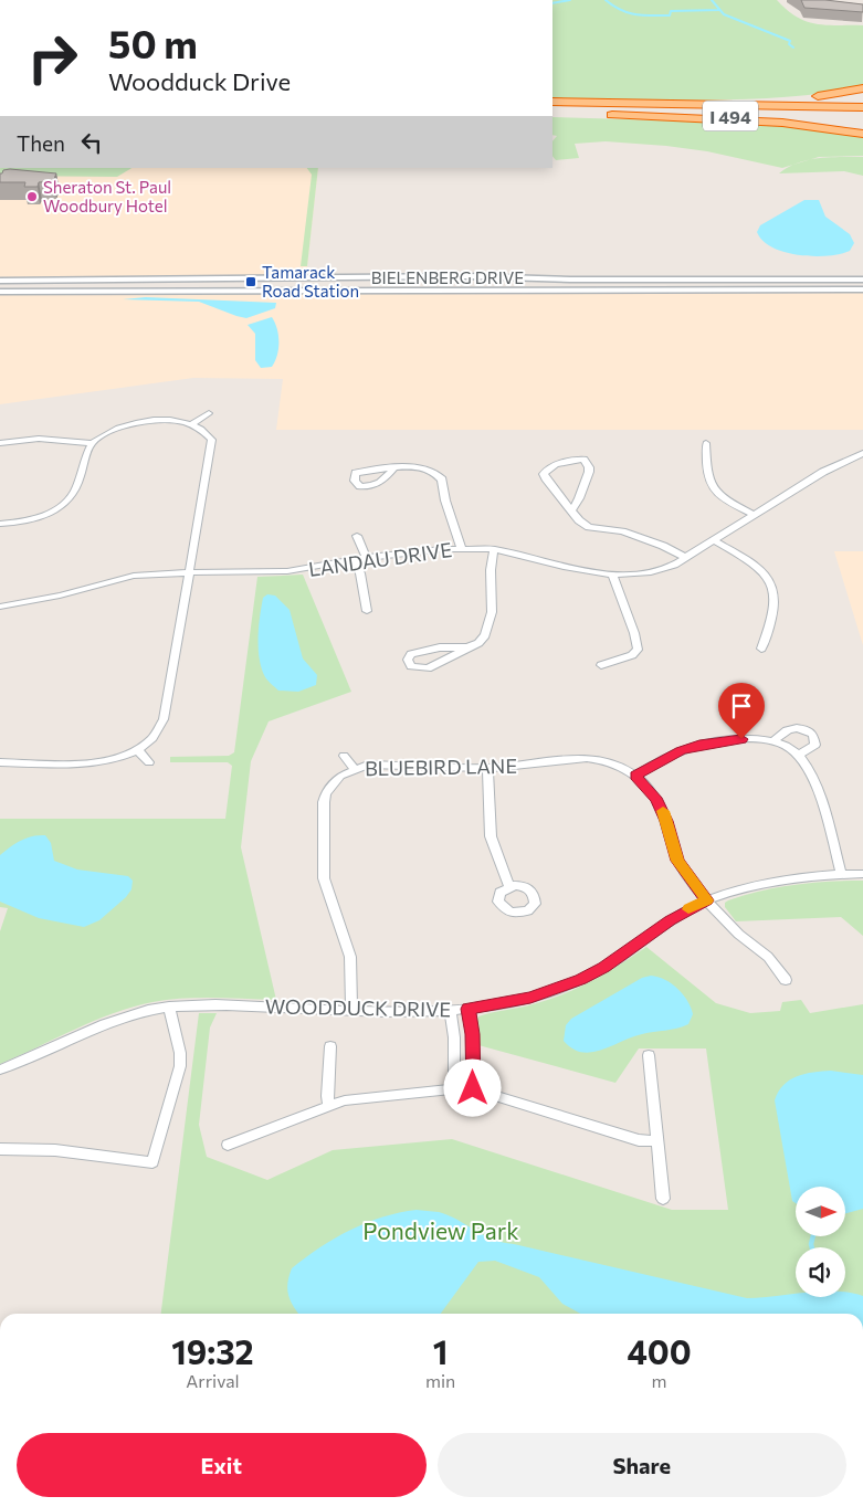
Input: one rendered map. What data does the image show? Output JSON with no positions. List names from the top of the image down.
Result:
{
  "streets": {
    "highway": ["I 494"],
    "street": [
      "BIELENBERG DRIVE",
      "LANDAU DRIVE",
      "BLUEBIRD LANE",
      "WOODDUCK DRIVE"
    ]
  },
  "crossings": [
    ["BLUEBIRD LANE", "WOODDUCK DRIVE"]
  ],
  "parks": ["Pondview Park"],
  "places": {
    "other": ["Sheraton St. Paul Woodbury Hotel"],
    "transit": ["Tamarack Road Station"]
  },
  "north": "right",
  "page": {
    "turn": ["50 m", "Woodduck Drive"],
    "then": "Then",
    "eta": [
      "19:32",
      "Arrival",
      "1",
      "min",
      "400",
      "m"
    ],
    "buttons": ["Exit", "Share"]
  }
}
